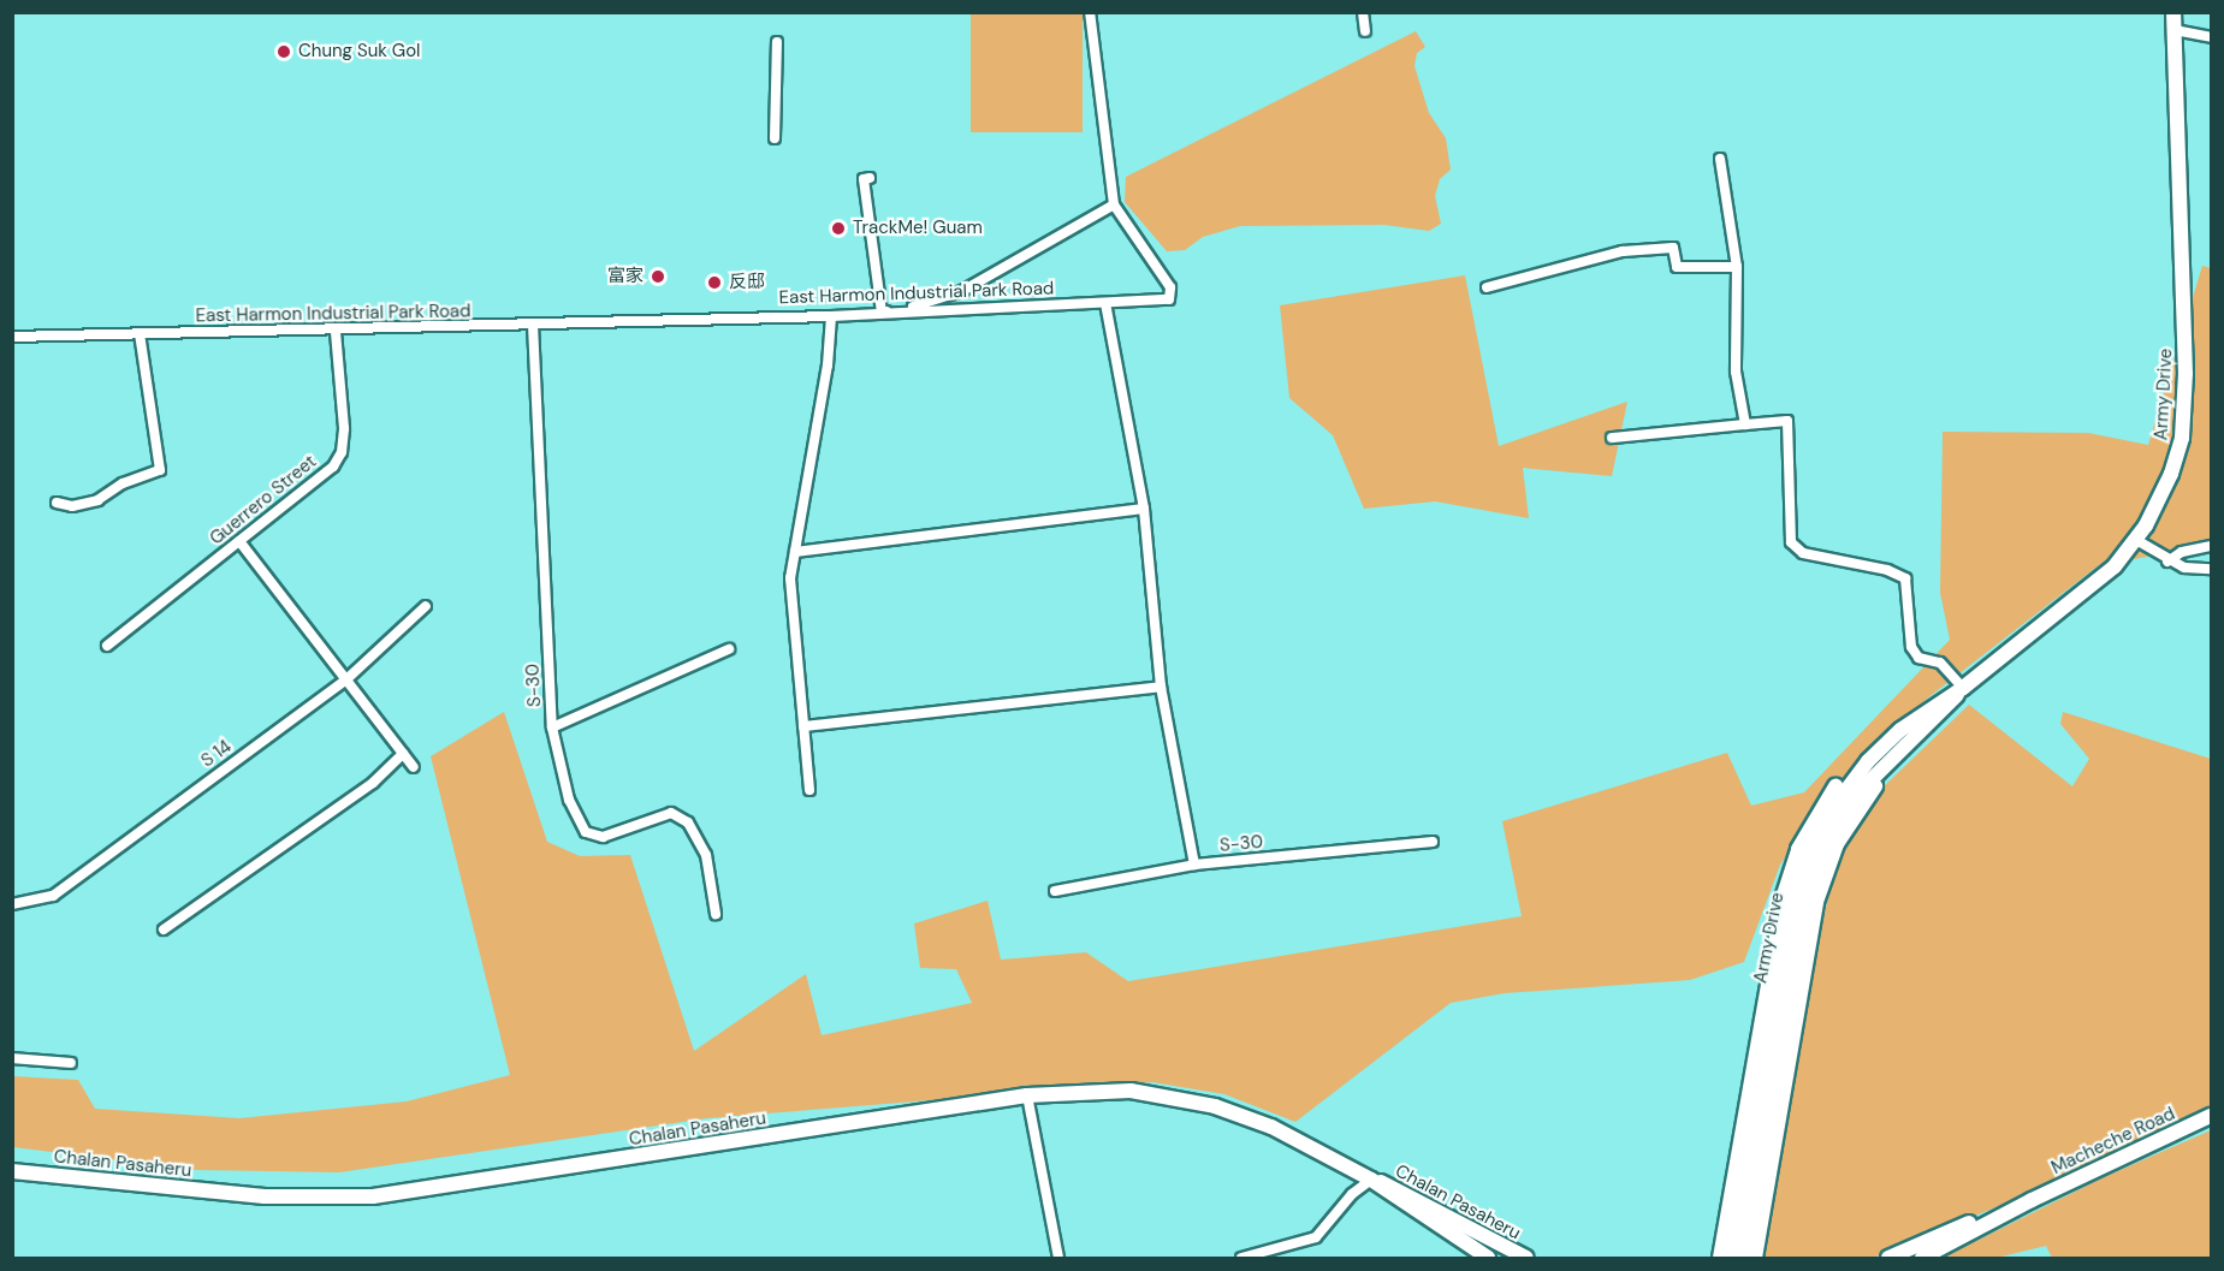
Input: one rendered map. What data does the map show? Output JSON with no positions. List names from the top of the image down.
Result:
{
  "streets": {
    "main road": ["Army Drive", "Chalan Pasaheru", "Macheche Road"],
    "street": [
      "East Harmon Industrial Park Road",
      "Guerrero Street",
      "S-30",
      "S 14"
    ]
  },
  "crossings": [
    ["East Harmon Industrial Park Road", "Guerrero Street"],
    ["East Harmon Industrial Park Road", "S-30"]
  ],
  "places": [
    "Chung Suk Gol",
    "TrackMe! Guam",
    "富家",
    "反邸"
  ]
}
